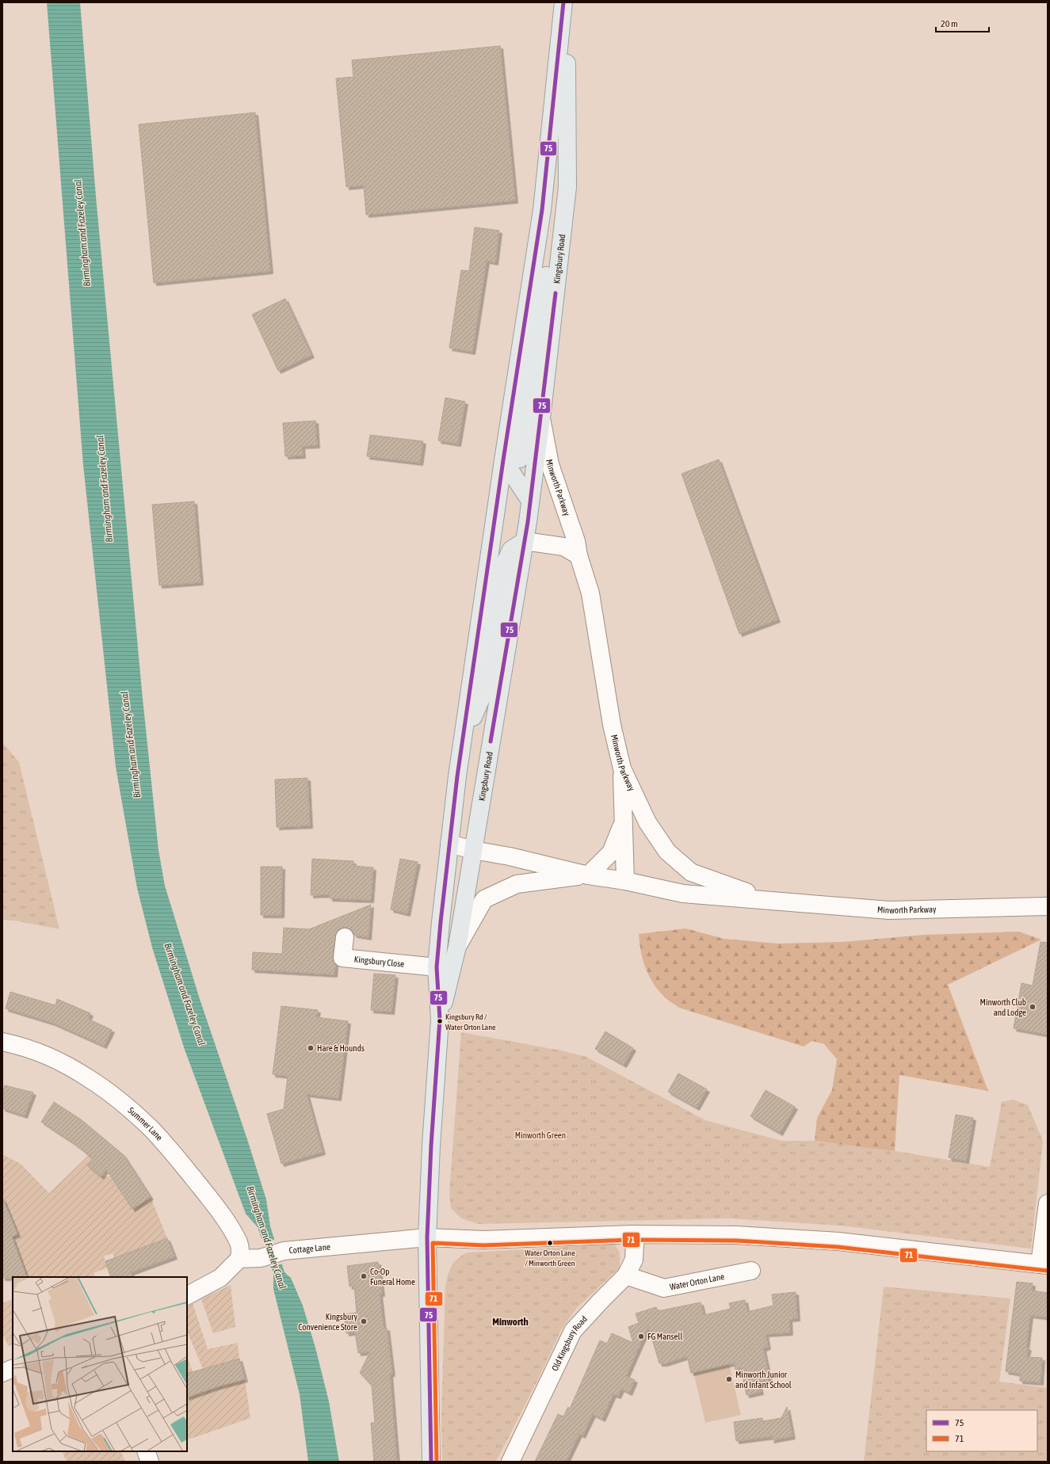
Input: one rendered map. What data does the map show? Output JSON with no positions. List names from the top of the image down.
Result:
{
  "streets": {
    "main road": ["Kingsbury Road"],
    "street": [
      "Minworth Parkway",
      "Kingsbury Close",
      "Summer Lane",
      "Cottage Lane",
      "Water Orton Lane",
      "Old Kingsbury Road"
    ]
  },
  "crossings": [
    ["Kingsbury Road", "Minworth Parkway"],
    ["Kingsbury Road", "Kingsbury Close"],
    ["Kingsbury Road", "Cottage Lane"],
    ["Summer Lane", "Cottage Lane"],
    ["Water Orton Lane", "Old Kingsbury Road"]
  ],
  "districts": ["Minworth"],
  "water": ["Birmingham and Fazeley Canal"],
  "parks": ["Minworth Green"],
  "places": [
    "Minworth Club and Lodge",
    "Kingsbury Rd / Water Orton Lane",
    "Hare & Hounds",
    "Water Orton Lane / Minworth Green",
    "Co-Op Funeral Home",
    "Kingsbury Convenience Store",
    "FG Mansell",
    "Minworth Junior and Infant School"
  ],
  "lines": ["transit line 75", "transit line 71"],
  "legend": ["75", "71"],
  "scale_bar": "20 m"
}
